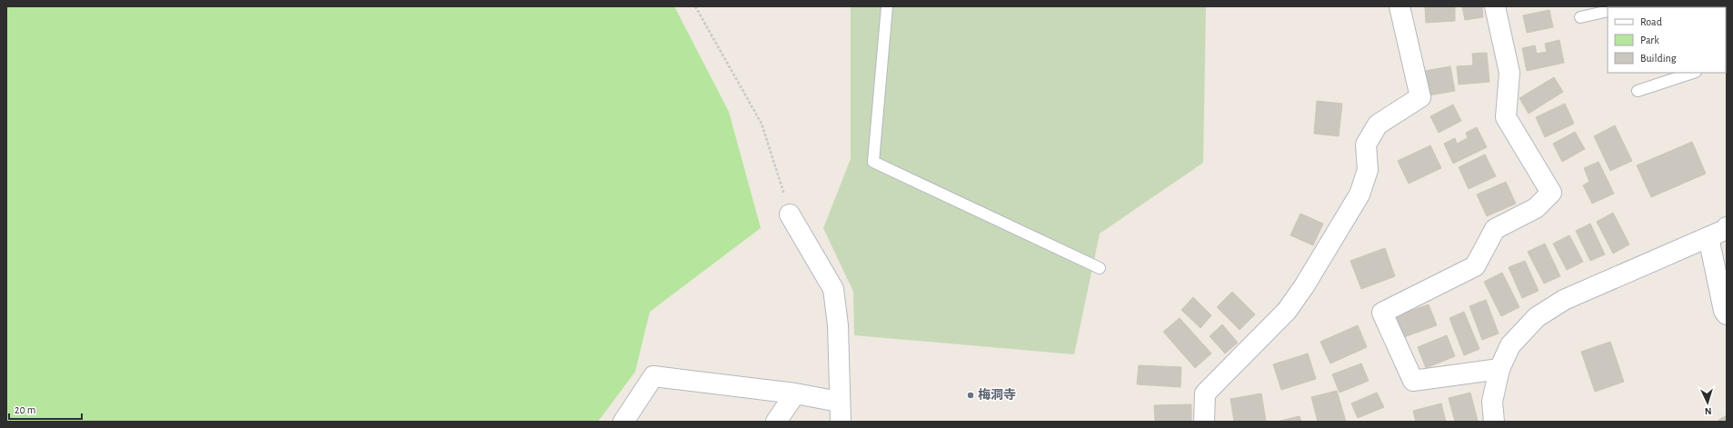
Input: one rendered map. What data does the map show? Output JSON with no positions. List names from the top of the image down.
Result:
{
  "places": ["梅洞寺"],
  "legend": ["Road", "Park", "Building"],
  "scale_bar": "20 m",
  "north": "bottom"
}
